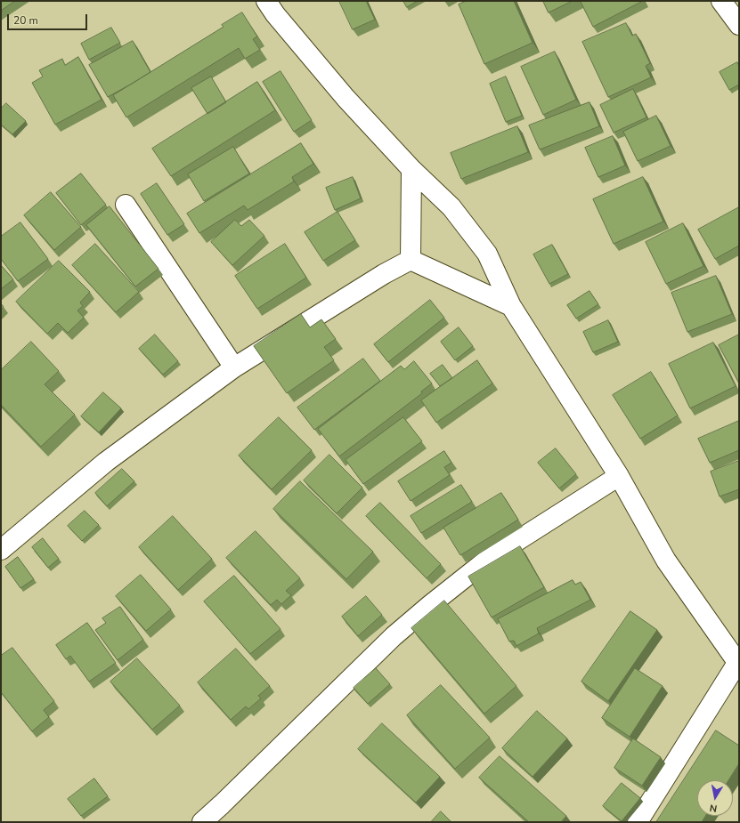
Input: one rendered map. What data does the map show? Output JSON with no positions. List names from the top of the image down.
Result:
{
  "scale_bar": "20 m",
  "north": "bottom"
}
